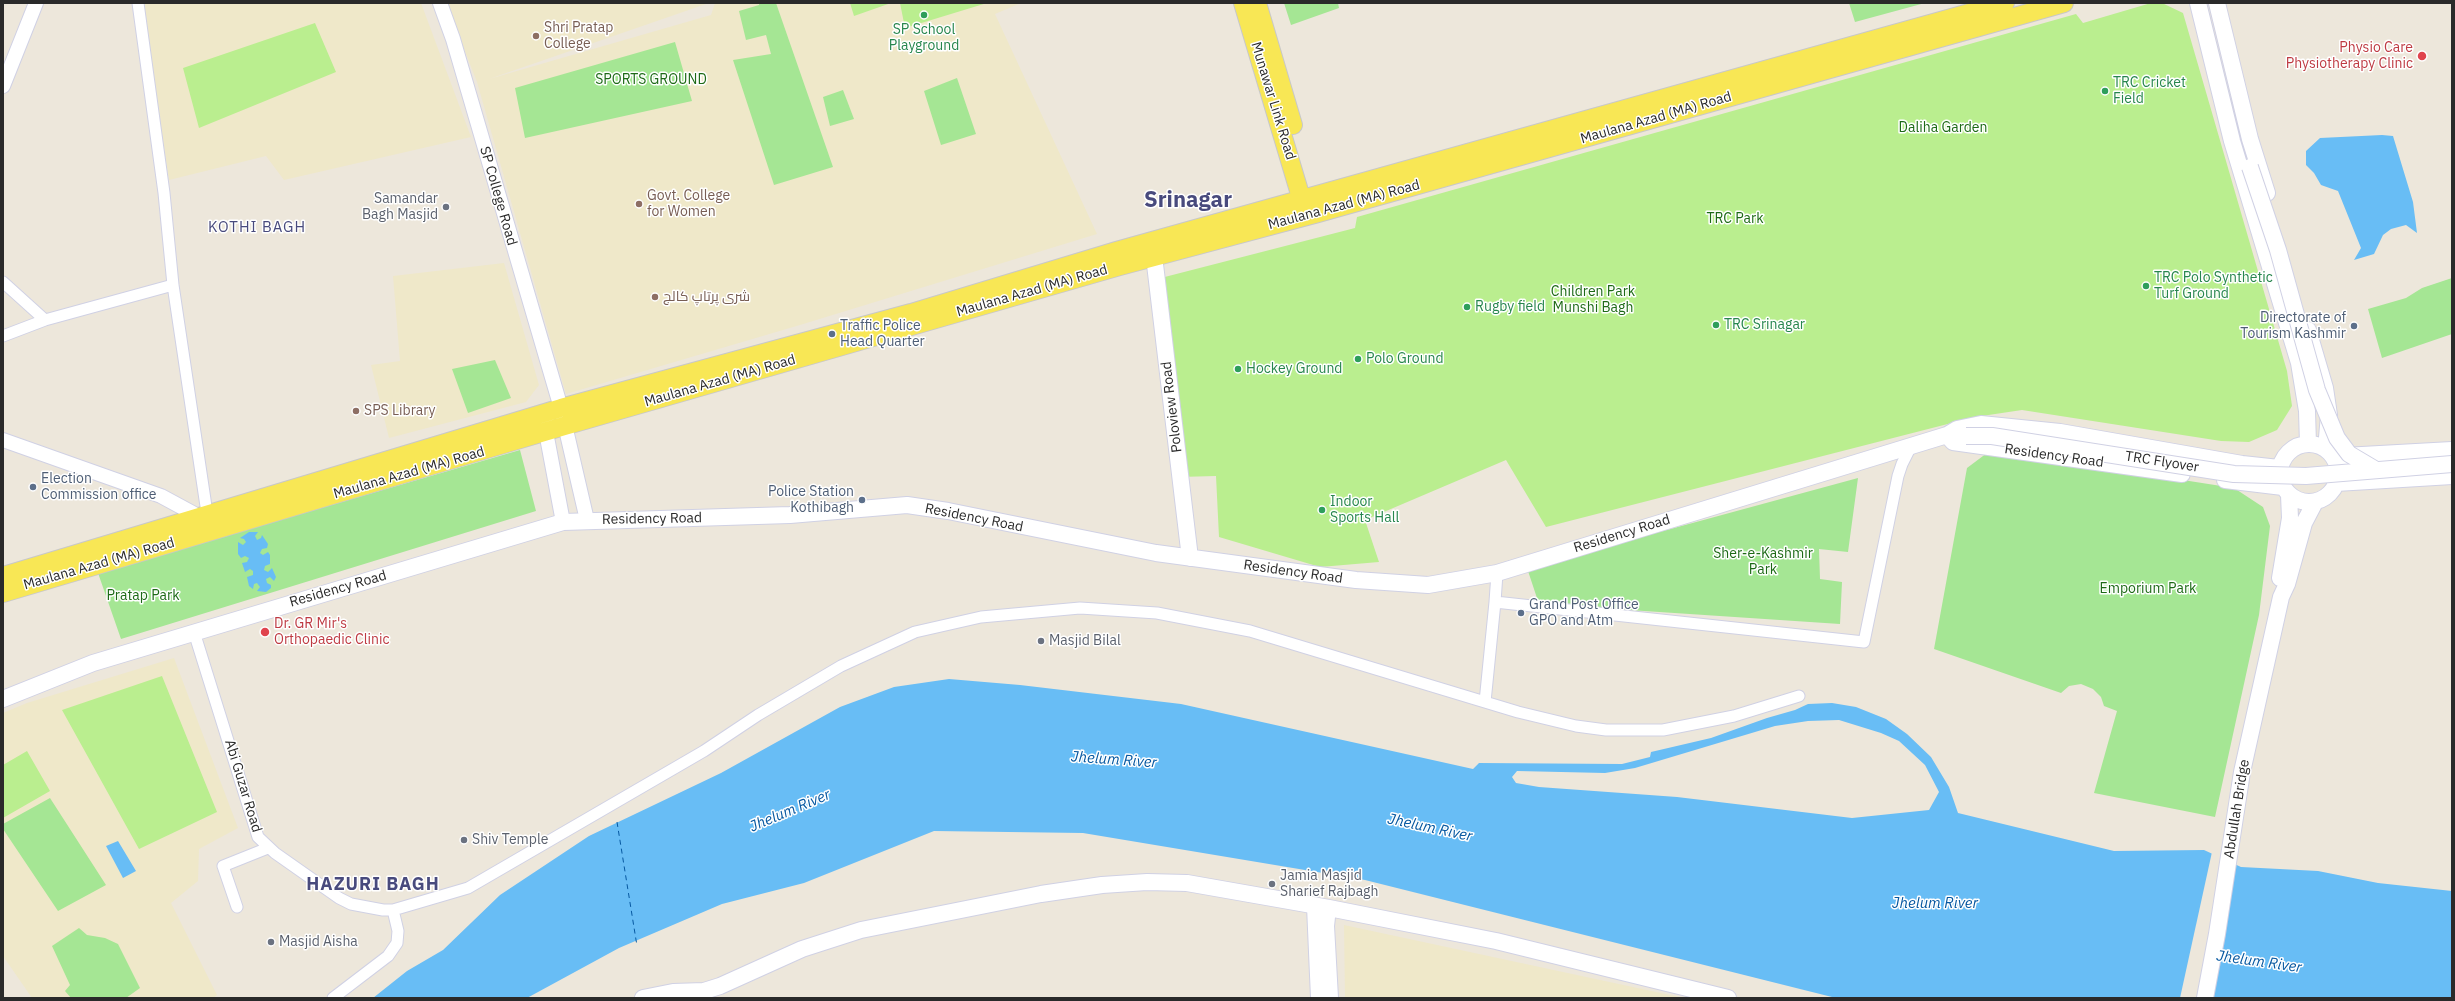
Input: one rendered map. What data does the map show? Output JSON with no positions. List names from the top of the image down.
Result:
{
  "streets": {
    "main road": [
      "Munawar Link Road",
      "Maulana Azad (MA) Road",
      "Poloview Road",
      "Residency Road",
      "TRC Flyover",
      "Abdullah Bridge"
    ],
    "street": ["SP College Road", "Abi Guzar Road"]
  },
  "crossings": [
    ["Munawar Link Road", "Maulana Azad (MA) Road"],
    ["Maulana Azad (MA) Road", "SP College Road"],
    ["Maulana Azad (MA) Road", "Poloview Road"],
    ["SP College Road", "Residency Road"],
    ["Poloview Road", "Residency Road"],
    ["Residency Road", "TRC Flyover"],
    ["Residency Road", "Abi Guzar Road"]
  ],
  "districts": ["Srinagar", "KOTHI BAGH", "HAZURI BAGH"],
  "water": ["Jhelum River"],
  "parks": [
    "SPORTS GROUND",
    "Daliha Garden",
    "TRC Park",
    "Children Park Munshi Bagh",
    "Sher-e-Kashmir Park",
    "Emporium Park",
    "Pratap Park"
  ],
  "places": [
    "SP School Playground",
    "Shri Pratap College",
    "Physio Care Physiotherapy Clinic",
    "TRC Cricket Field",
    "Govt. College for Women",
    "Samandar Bagh Masjid",
    "TRC Polo Synthetic Turf Ground",
    "شری پرتاپ کالج",
    "Rugby field",
    "TRC Srinagar",
    "Directorate of Tourism Kashmir",
    "Traffic Police Head Quarter",
    "Polo Ground",
    "Hockey Ground",
    "SPS Library",
    "Election Commission office",
    "Police Station Kothibagh",
    "Indoor Sports Hall",
    "Grand Post Office GPO and Atm",
    "Dr. GR Mir's Orthopaedic Clinic",
    "Masjid Bilal",
    "Shiv Temple",
    "Jamia Masjid Sharief Rajbagh",
    "Masjid Aisha"
  ]
}
